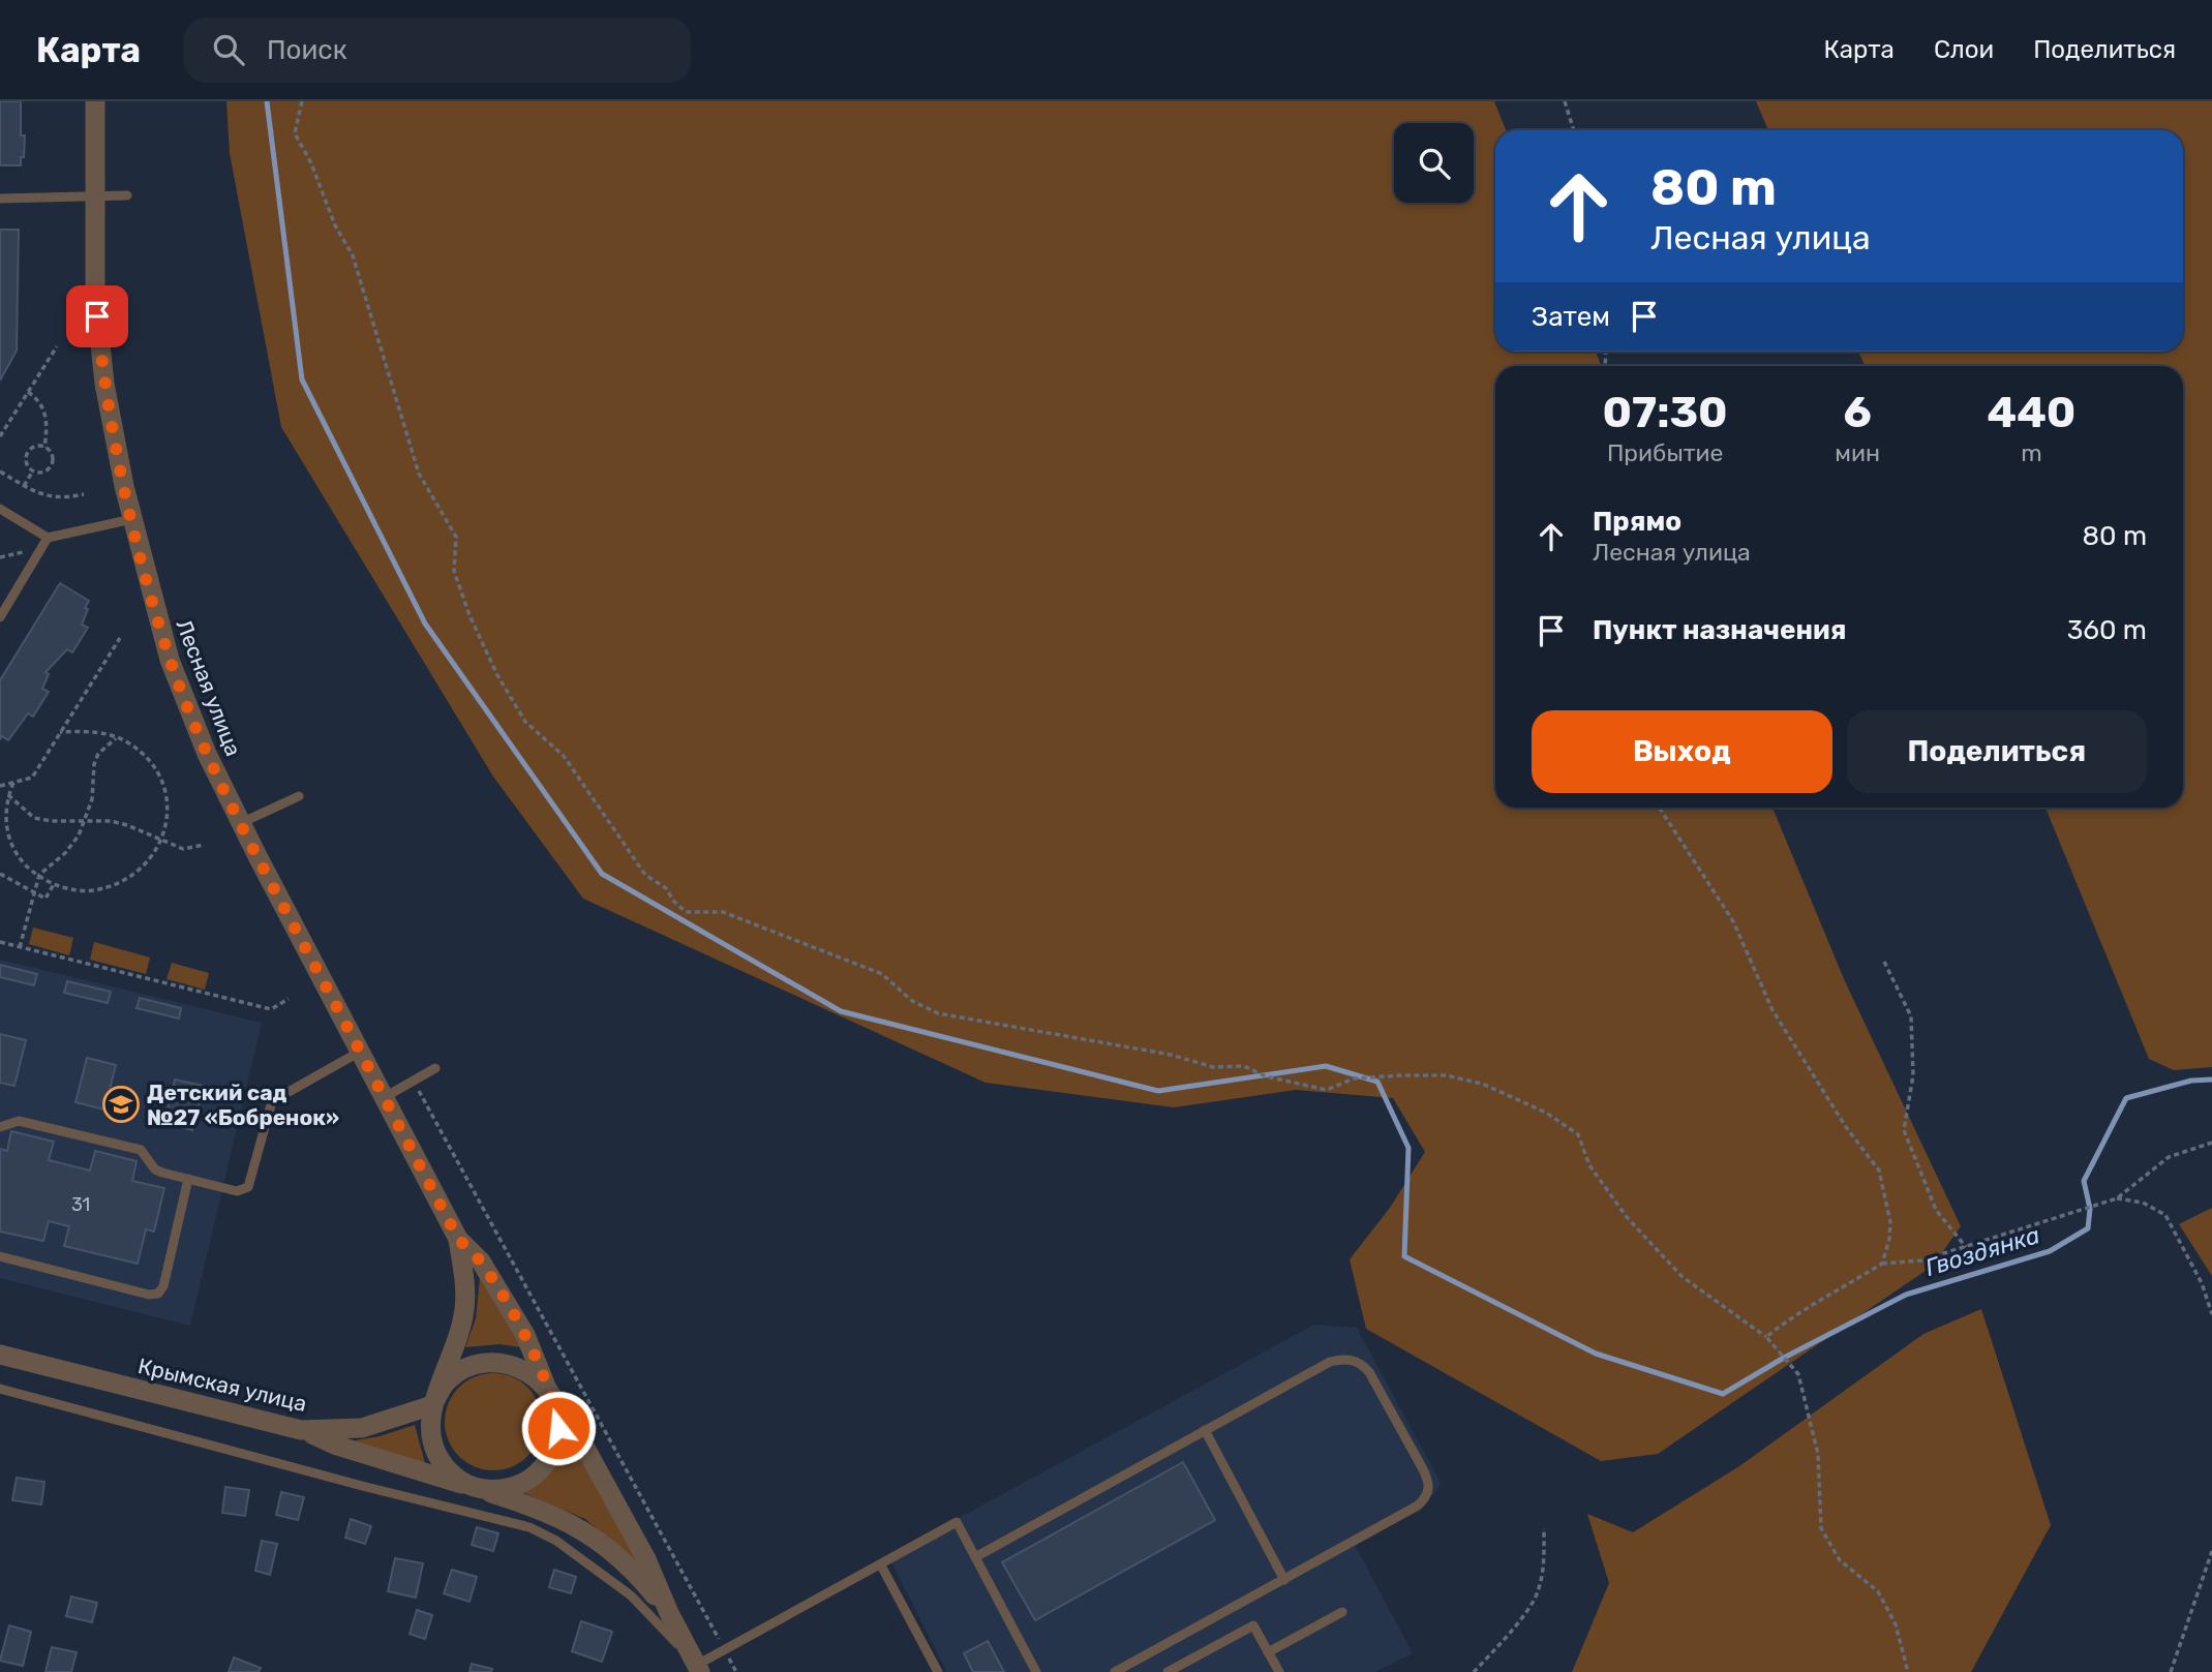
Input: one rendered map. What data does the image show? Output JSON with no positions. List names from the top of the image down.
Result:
{
  "streets": {
    "street": ["Лесная улица", "Крымская улица"]
  },
  "water": ["Гвоздянка"],
  "places": {
    "school or university": ["Детский сад №27 «Бобренок»"]
  },
  "house_numbers": ["31"],
  "page": {
    "header": "Карта",
    "search": "Поиск",
    "nav": ["Карта", "Слои", "Поделиться"],
    "turn": ["80 m", "Лесная улица"],
    "then": "Затем",
    "eta": [
      "07:30",
      "Прибытие",
      "6",
      "мин",
      "440",
      "m"
    ],
    "list": [
      {
        "name": "Прямо",
        "note": "Лесная улица",
        "value": "80 m"
      },
      {
        "name": "Пункт назначения",
        "value": "360 m"
      }
    ],
    "buttons": ["Выход", "Поделиться"]
  }
}
